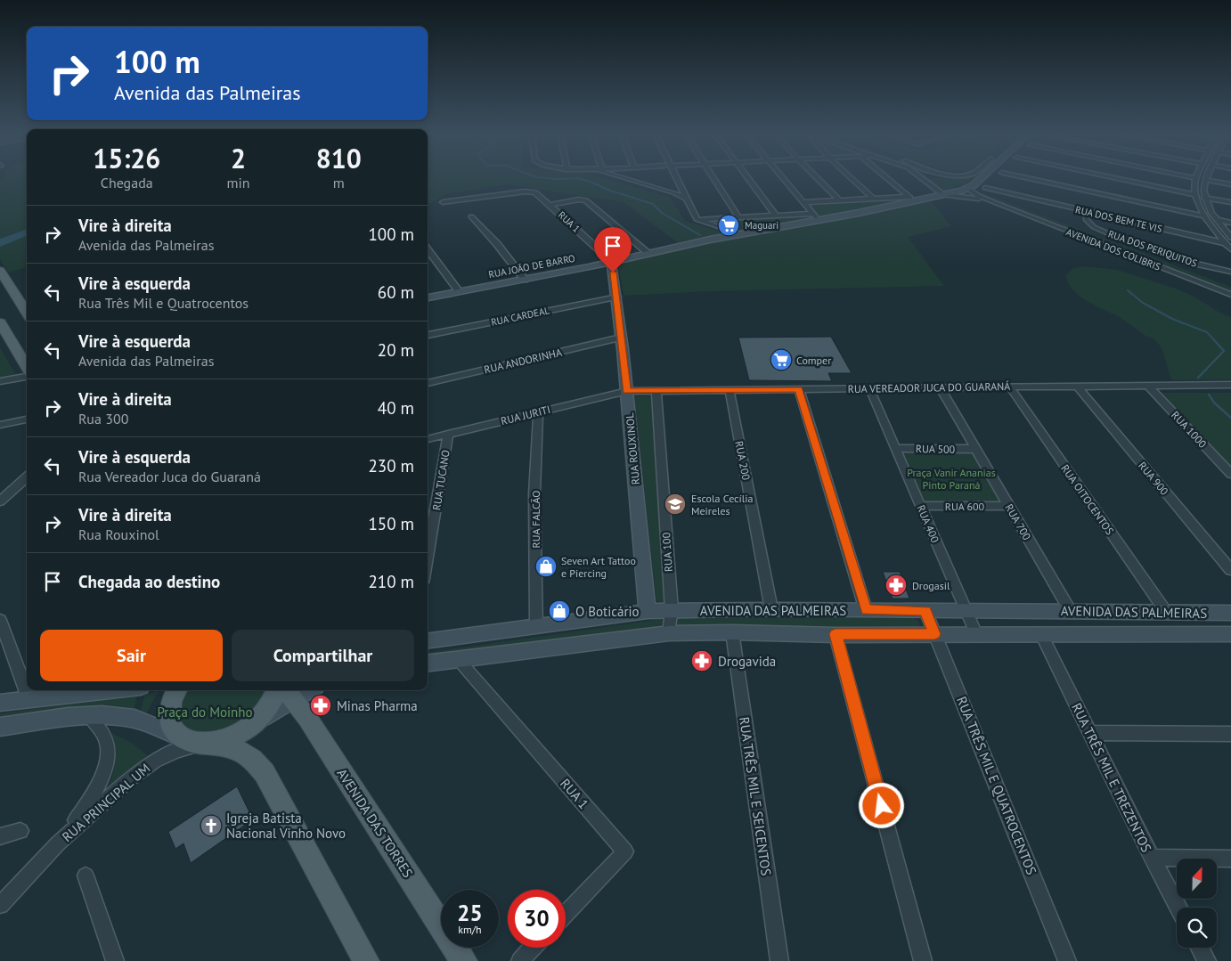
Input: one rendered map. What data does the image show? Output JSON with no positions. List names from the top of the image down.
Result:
{
  "streets": {
    "main road": ["AVENIDA DAS TORRES"],
    "street": [
      "RUA DOS BEM TE VIS",
      "RUA 1",
      "RUA DOS PERIQUITOS",
      "AVENIDA DOS COLIBRIS",
      "RUA JOÃO DE BARRO",
      "RUA CARDEAL",
      "RUA ANDORINHA",
      "RUA VEREADOR JUCA DO GUARANÁ",
      "RUA JURITI",
      "RUA 1000",
      "RUA ROUXINOL",
      "RUA 500",
      "RUA 200",
      "RUA 900",
      "RUA TUCANO",
      "RUA OITOCENTOS",
      "RUA 600",
      "RUA FALCÃO",
      "RUA 700",
      "RUA 400",
      "RUA 100",
      "AVENIDA DAS PALMEIRAS",
      "RUA TRÊS MIL E TREZENTOS",
      "RUA TRÊS MIL E QUATROCENTOS",
      "RUA TRÊS MIL E SEICENTOS",
      "RUA PRINCIPAL UM"
    ]
  },
  "crossings": [
    ["RUA DOS BEM TE VIS", "RUA DOS PERIQUITOS"],
    ["RUA 1", "RUA JOÃO DE BARRO"],
    ["RUA 1", "RUA ROUXINOL"],
    ["RUA 1", "AVENIDA DAS PALMEIRAS"],
    ["AVENIDA DOS COLIBRIS", "RUA JOÃO DE BARRO"],
    ["RUA JOÃO DE BARRO", "RUA ROUXINOL"],
    ["RUA CARDEAL", "RUA ROUXINOL"],
    ["RUA ANDORINHA", "RUA ROUXINOL"],
    ["RUA VEREADOR JUCA DO GUARANÁ", "RUA JURITI"],
    ["RUA VEREADOR JUCA DO GUARANÁ", "RUA 1000"],
    ["RUA VEREADOR JUCA DO GUARANÁ", "RUA ROUXINOL"],
    ["RUA VEREADOR JUCA DO GUARANÁ", "RUA 200"],
    ["RUA VEREADOR JUCA DO GUARANÁ", "RUA 900"],
    ["RUA VEREADOR JUCA DO GUARANÁ", "RUA OITOCENTOS"],
    ["RUA VEREADOR JUCA DO GUARANÁ", "RUA 700"],
    ["RUA VEREADOR JUCA DO GUARANÁ", "RUA 400"],
    ["RUA VEREADOR JUCA DO GUARANÁ", "RUA 100"],
    ["RUA JURITI", "RUA ROUXINOL"],
    ["RUA JURITI", "RUA TUCANO"],
    ["RUA JURITI", "RUA FALCÃO"],
    ["RUA ROUXINOL", "AVENIDA DAS PALMEIRAS"],
    ["RUA 500", "RUA 700"],
    ["RUA 500", "RUA 400"],
    ["RUA 200", "AVENIDA DAS PALMEIRAS"],
    ["RUA OITOCENTOS", "AVENIDA DAS PALMEIRAS"],
    ["RUA 600", "RUA 700"],
    ["RUA 600", "RUA 400"],
    ["RUA FALCÃO", "AVENIDA DAS PALMEIRAS"],
    ["RUA 700", "AVENIDA DAS PALMEIRAS"],
    ["RUA 400", "AVENIDA DAS PALMEIRAS"],
    ["RUA 100", "AVENIDA DAS PALMEIRAS"],
    ["AVENIDA DAS PALMEIRAS", "RUA TRÊS MIL E TREZENTOS"],
    ["AVENIDA DAS PALMEIRAS", "RUA TRÊS MIL E QUATROCENTOS"],
    ["AVENIDA DAS PALMEIRAS", "RUA TRÊS MIL E SEICENTOS"]
  ],
  "parks": ["Praça Vanir Ananias Pinto Paraná", "Praça do Moinho"],
  "places": {
    "supermarket": ["Maguari", "Comper"],
    "school or university": ["Escola Cecília Meireles"],
    "shop": ["Seven Art Tattoo e Piercing", "O Boticário"],
    "pharmacy": ["Drogasil", "Drogavida", "Minas Pharma"],
    "church": ["Igreja Batista Nacional Vinho Novo"]
  },
  "north": "top",
  "page": {
    "turn": ["100 m", "Avenida das Palmeiras"],
    "eta": [
      "15:26",
      "Chegada",
      "2",
      "min",
      "810",
      "m"
    ],
    "list": [
      {
        "name": "Vire à direita",
        "note": "Avenida das Palmeiras",
        "value": "100 m"
      },
      {
        "name": "Vire à esquerda",
        "note": "Rua Três Mil e Quatrocentos",
        "value": "60 m"
      },
      {
        "name": "Vire à esquerda",
        "note": "Avenida das Palmeiras",
        "value": "20 m"
      },
      {
        "name": "Vire à direita",
        "note": "Rua 300",
        "value": "40 m"
      },
      {
        "name": "Vire à esquerda",
        "note": "Rua Vereador Juca do Guaraná",
        "value": "230 m"
      },
      {
        "name": "Vire à direita",
        "note": "Rua Rouxinol",
        "value": "150 m"
      },
      {
        "name": "Chegada ao destino",
        "value": "210 m"
      }
    ],
    "buttons": ["Sair", "Compartilhar"],
    "speed": "25 km/h",
    "limit": "30"
  }
}
